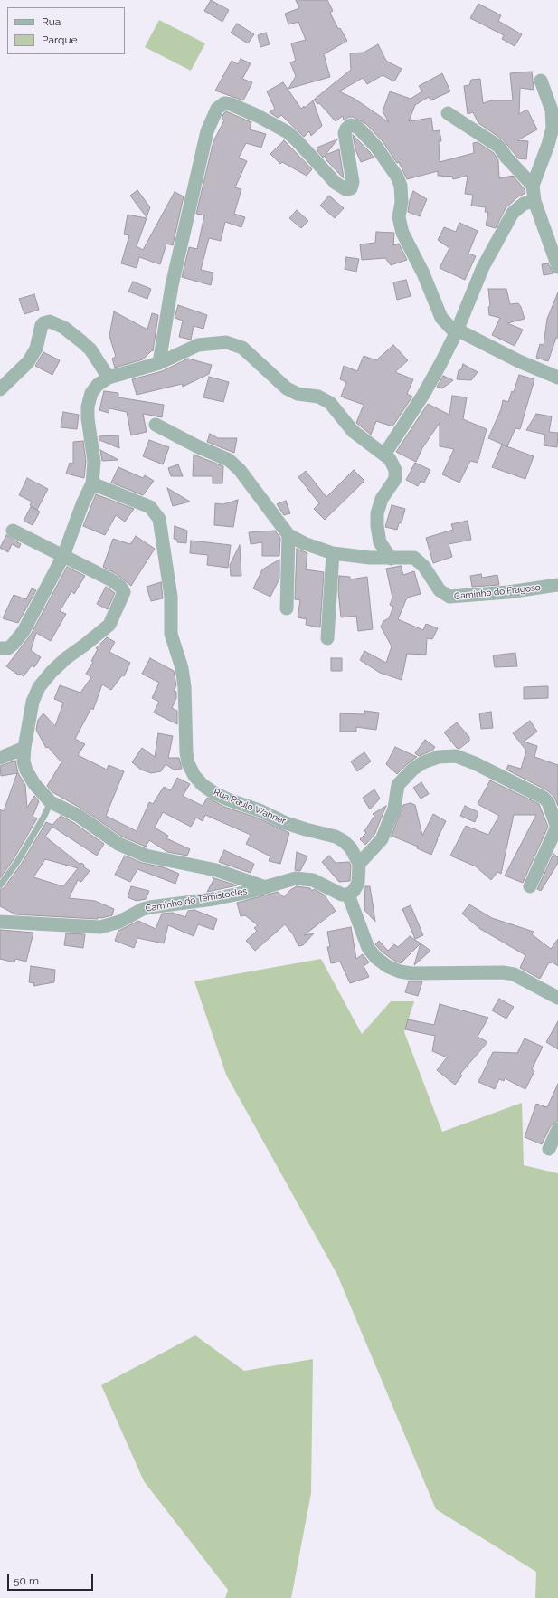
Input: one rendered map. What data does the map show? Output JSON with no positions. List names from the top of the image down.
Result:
{
  "streets": {
    "street": ["Caminho do Fragoso", "Rua Paulo Wahner", "Caminho do Temistocles"]
  },
  "legend": ["Rua", "Parque"],
  "scale_bar": "50 m"
}
